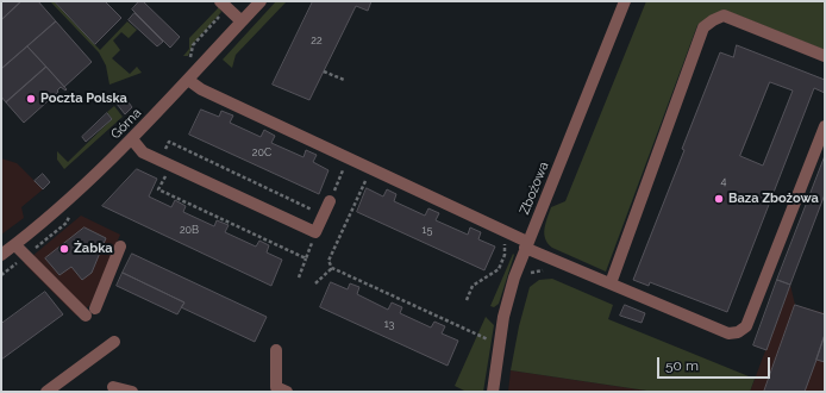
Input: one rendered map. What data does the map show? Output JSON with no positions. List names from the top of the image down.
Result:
{
  "streets": {
    "street": ["Górna", "Zbożowa"]
  },
  "places": ["Poczta Polska", "Baza Zbożowa", "Żabka"],
  "house_numbers": [
    "22",
    "20C",
    "4",
    "20B",
    "15",
    "13"
  ],
  "scale_bar": "50 m"
}
